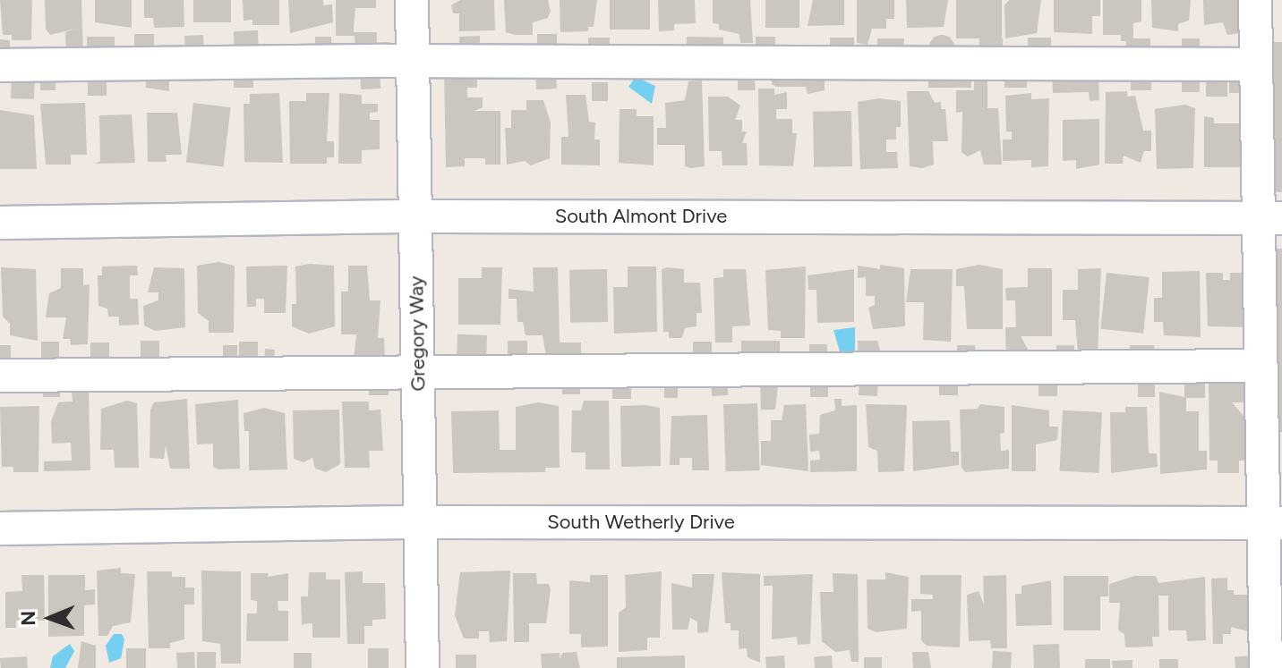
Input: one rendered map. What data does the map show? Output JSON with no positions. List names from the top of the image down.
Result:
{
  "streets": {
    "street": ["South Almont Drive", "Gregory Way", "South Wetherly Drive"]
  },
  "crossings": [
    ["South Almont Drive", "Gregory Way"],
    ["Gregory Way", "South Wetherly Drive"]
  ],
  "north": "left"
}
